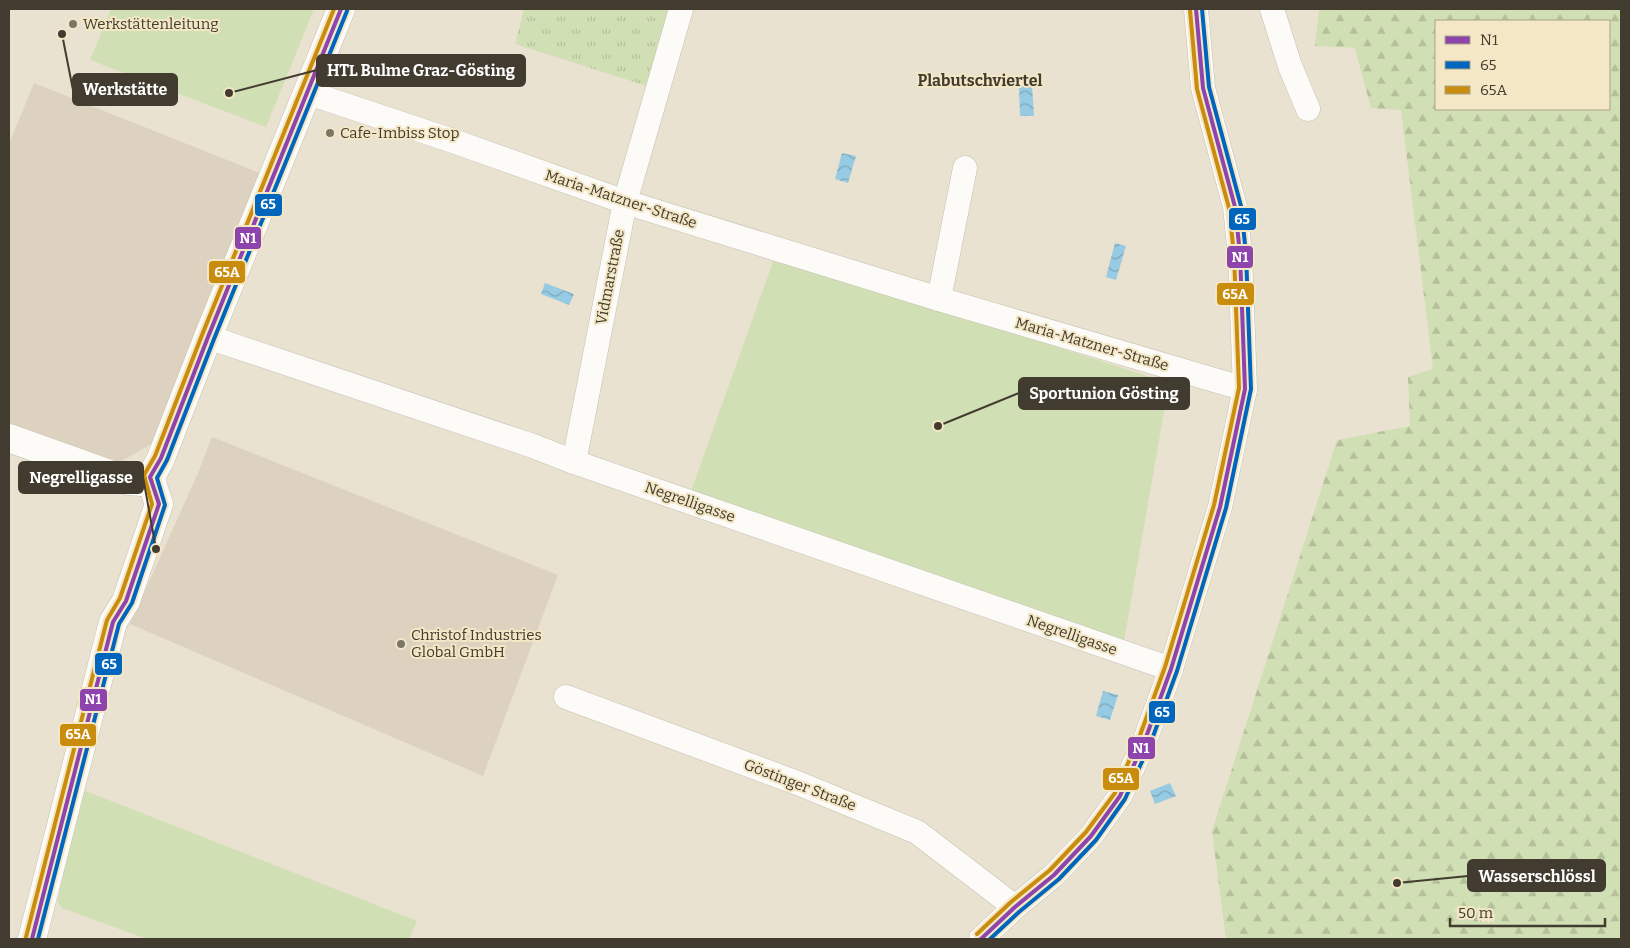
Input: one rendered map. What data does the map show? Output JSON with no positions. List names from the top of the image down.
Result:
{
  "streets": {
    "street": [
      "Maria-Matzner-Straße",
      "Vidmarstraße",
      "Negrelligasse",
      "Göstinger Straße"
    ]
  },
  "crossings": [
    ["Maria-Matzner-Straße", "Vidmarstraße"],
    ["Vidmarstraße", "Negrelligasse"]
  ],
  "districts": ["Plabutschviertel"],
  "places": [
    "Werkstättenleitung",
    "Werkstätte",
    "HTL Bulme Graz-Gösting",
    "Cafe-Imbiss Stop",
    "Sportunion Gösting",
    "Negrelligasse",
    "Christof Industries Global GmbH",
    "Wasserschlössl"
  ],
  "lines": ["transit line N1", "transit line 65", "transit line 65A"],
  "legend": ["N1", "65", "65A"],
  "scale_bar": "50 m"
}
